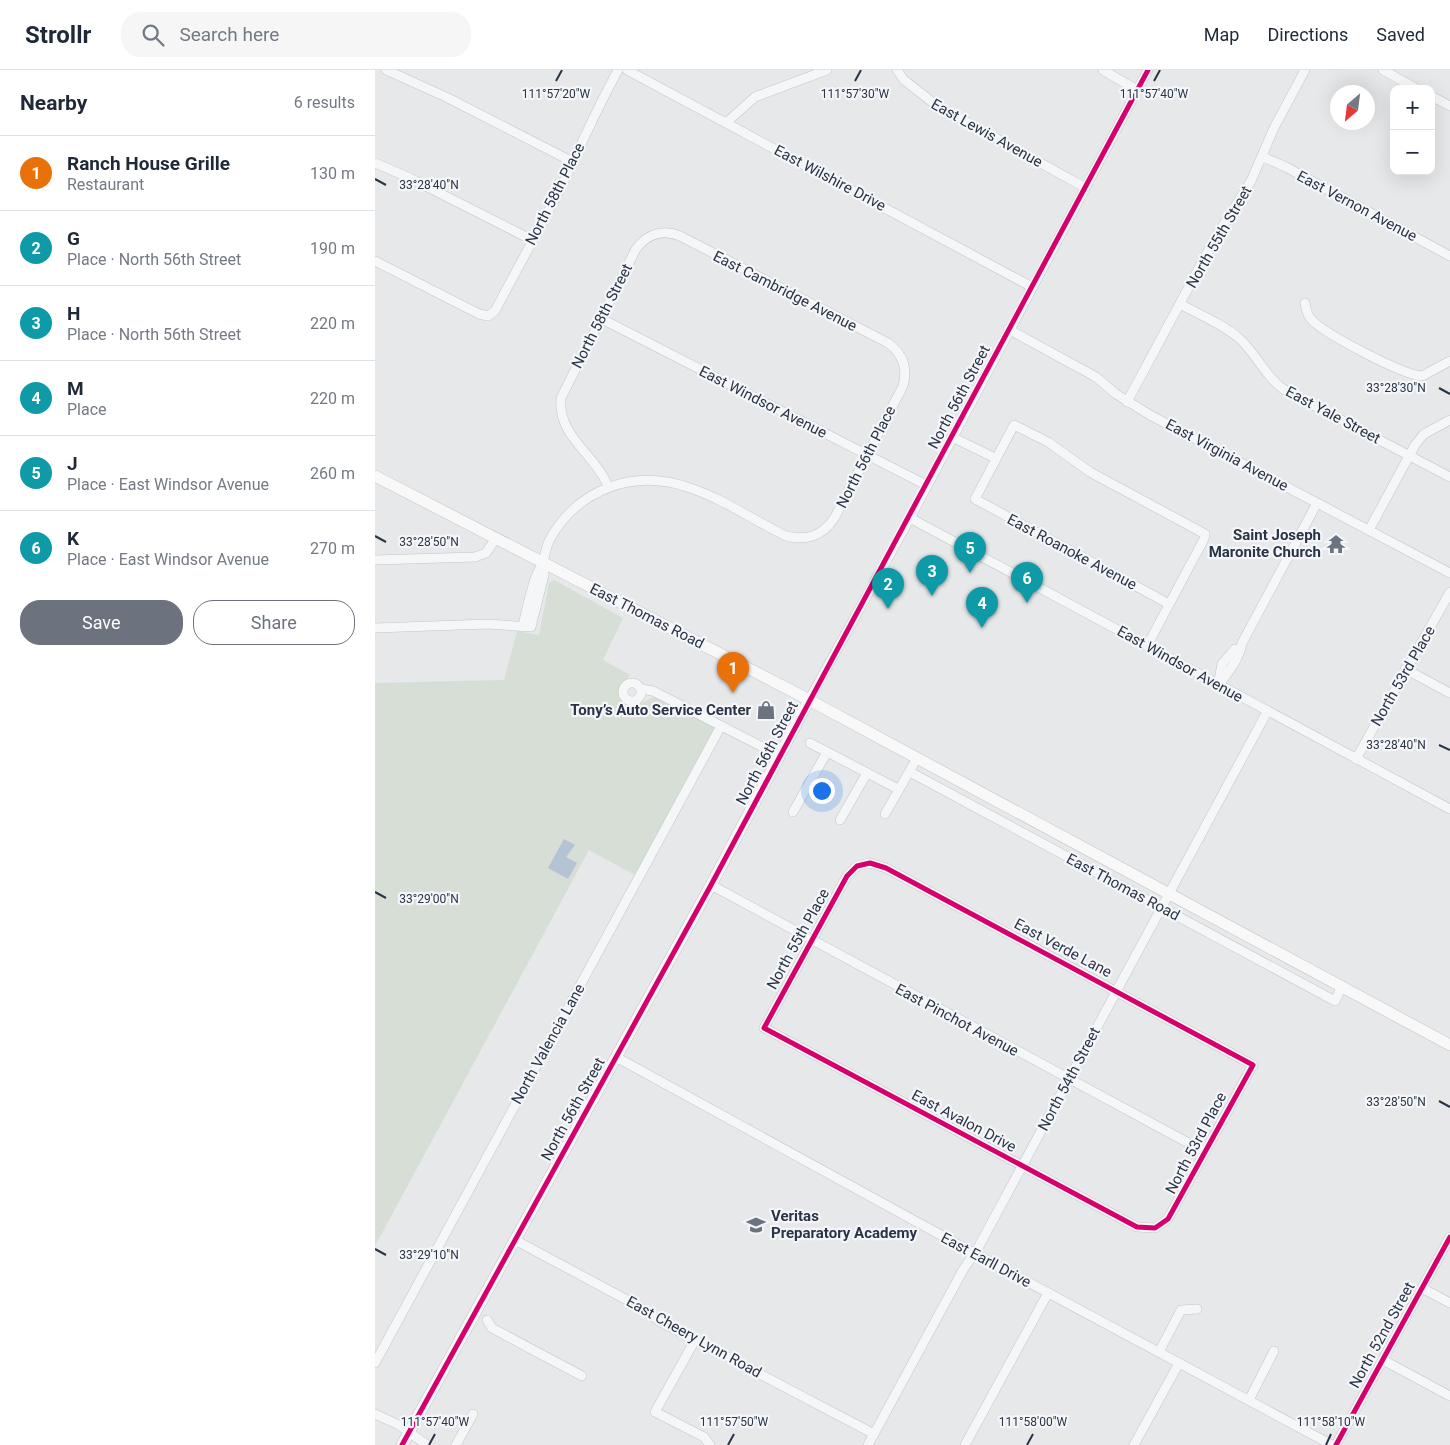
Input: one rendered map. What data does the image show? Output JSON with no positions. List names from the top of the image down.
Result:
{
  "streets": {
    "main road": ["North 56th Street", "East Thomas Road"],
    "street": [
      "East Lewis Avenue",
      "East Wilshire Drive",
      "North 58th Place",
      "East Vernon Avenue",
      "North 55th Street",
      "East Cambridge Avenue",
      "North 58th Street",
      "East Windsor Avenue",
      "East Yale Street",
      "East Virginia Avenue",
      "North 56th Place",
      "East Roanoke Avenue",
      "North 53rd Place",
      "North 55th Place",
      "East Verde Lane",
      "East Pinchot Avenue",
      "North Valencia Lane",
      "North 54th Street",
      "East Avalon Drive",
      "East Earll Drive",
      "North 52nd Street",
      "East Cheery Lynn Road"
    ]
  },
  "crossings": [
    ["East Lewis Avenue", "North 56th Street"],
    ["East Wilshire Drive", "North 56th Street"],
    ["East Vernon Avenue", "North 55th Street"],
    ["North 55th Street", "East Yale Street"],
    ["North 55th Street", "East Virginia Avenue"],
    ["East Cambridge Avenue", "North 58th Street"],
    ["East Cambridge Avenue", "North 56th Place"],
    ["North 58th Street", "East Windsor Avenue"],
    ["North 58th Street", "North 56th Place"],
    ["North 56th Street", "East Windsor Avenue"],
    ["North 56th Street", "East Virginia Avenue"],
    ["North 56th Street", "East Thomas Road"],
    ["North 56th Street", "East Pinchot Avenue"],
    ["North 56th Street", "East Earll Drive"],
    ["North 56th Street", "East Cheery Lynn Road"],
    ["East Windsor Avenue", "North 56th Place"],
    ["East Windsor Avenue", "North 53rd Place"],
    ["East Windsor Avenue", "North 54th Street"],
    ["East Thomas Road", "North 54th Street"],
    ["North 53rd Place", "East Verde Lane"],
    ["North 53rd Place", "East Pinchot Avenue"],
    ["North 53rd Place", "East Avalon Drive"],
    ["North 55th Place", "East Verde Lane"],
    ["North 55th Place", "East Pinchot Avenue"],
    ["North 55th Place", "East Avalon Drive"],
    ["East Verde Lane", "North 54th Street"],
    ["East Pinchot Avenue", "North 54th Street"],
    ["North 54th Street", "East Avalon Drive"],
    ["North 54th Street", "East Earll Drive"],
    ["North 54th Street", "East Cheery Lynn Road"]
  ],
  "places": {
    "temple": ["Saint Joseph Maronite Church"],
    "shop": ["Tony’s Auto Service Center"],
    "school or university": ["Veritas Preparatory Academy"]
  },
  "north": "bottom left",
  "page": {
    "header": "Strollr",
    "search": "Search here",
    "nav": ["Map", "Directions", "Saved"],
    "heading": ["Nearby", "6 results"],
    "map_buttons": ["+", "−"],
    "list": [
      {
        "mark": "1",
        "name": "Ranch House Grille",
        "note": "Restaurant",
        "value": "130 m"
      },
      {
        "mark": "2",
        "name": "G",
        "note": "Place · North 56th Street",
        "value": "190 m"
      },
      {
        "mark": "3",
        "name": "H",
        "note": "Place · North 56th Street",
        "value": "220 m"
      },
      {
        "mark": "4",
        "name": "M",
        "note": "Place",
        "value": "220 m"
      },
      {
        "mark": "5",
        "name": "J",
        "note": "Place · East Windsor Avenue",
        "value": "260 m"
      },
      {
        "mark": "6",
        "name": "K",
        "note": "Place · East Windsor Avenue",
        "value": "270 m"
      }
    ],
    "pins": [
      "5",
      "3",
      "6",
      "2",
      "4",
      "1"
    ],
    "buttons": ["Save", "Share"]
  },
  "coordinates": [
    "111°57'20\"W",
    "111°57'30\"W",
    "111°57'40\"W",
    "33°28'40\"N",
    "33°28'30\"N",
    "33°28'50\"N",
    "33°29'00\"N",
    "33°29'10\"N",
    "111°57'50\"W",
    "111°58'00\"W",
    "111°58'10\"W"
  ]
}
